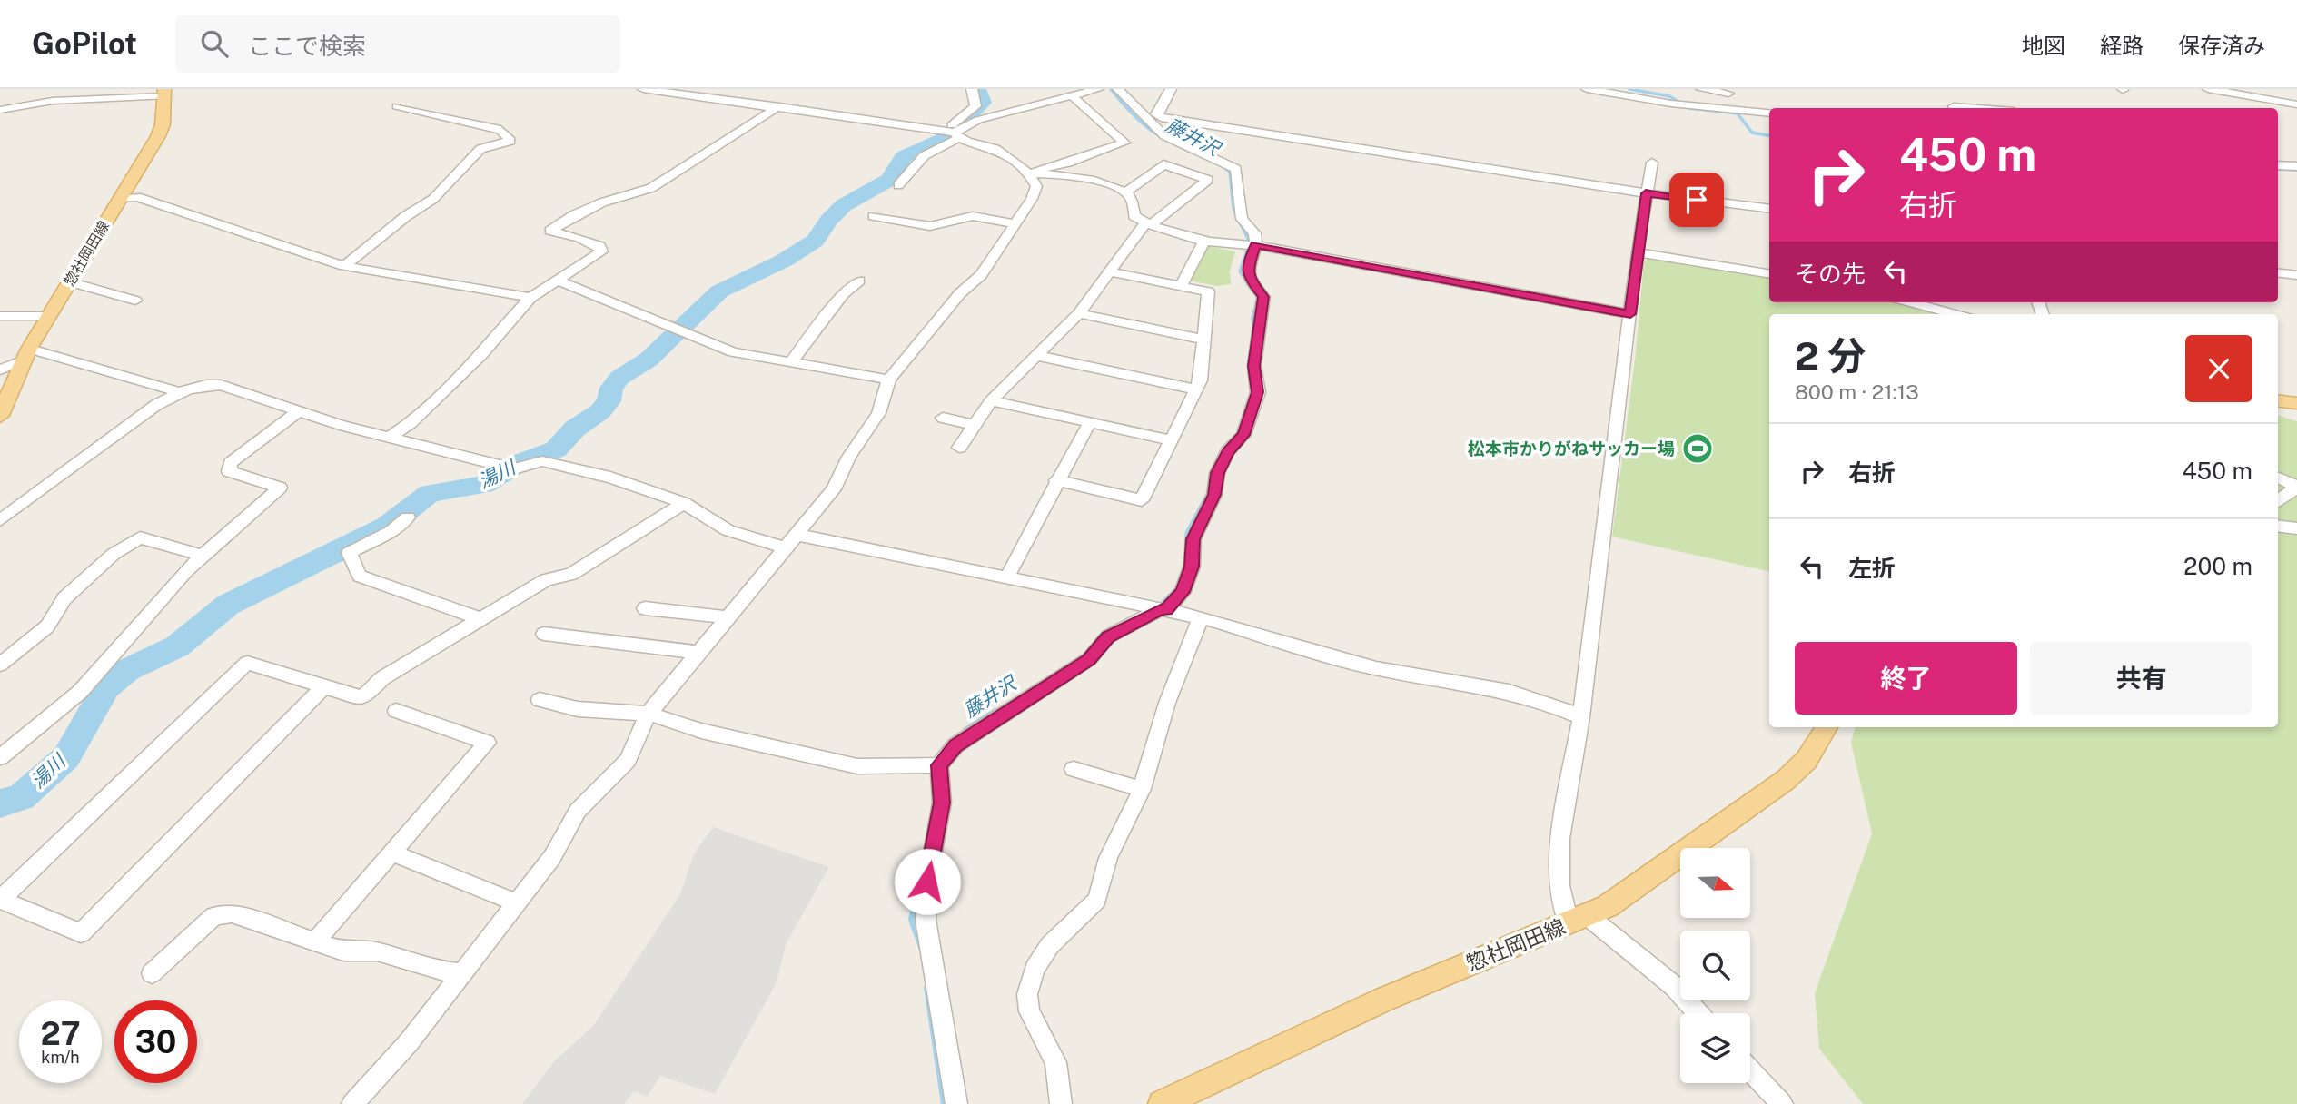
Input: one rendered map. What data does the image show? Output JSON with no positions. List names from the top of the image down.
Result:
{
  "streets": {
    "main road": ["惣社岡田線"]
  },
  "water": ["藤井沢", "湯川"],
  "places": {
    "sports": ["松本市かりがねサッカー場"]
  },
  "north": "right",
  "page": {
    "header": "GoPilot",
    "search": "ここで検索",
    "nav": ["地図", "経路", "保存済み"],
    "turn": ["450 m", "右折"],
    "then": "その先",
    "heading": ["2 分", "800 m · 21:13"],
    "list": [
      {
        "name": "右折",
        "value": "450 m"
      },
      {
        "name": "左折",
        "value": "200 m"
      }
    ],
    "buttons": ["終了", "共有"],
    "speed": "27 km/h",
    "limit": "30"
  }
}
